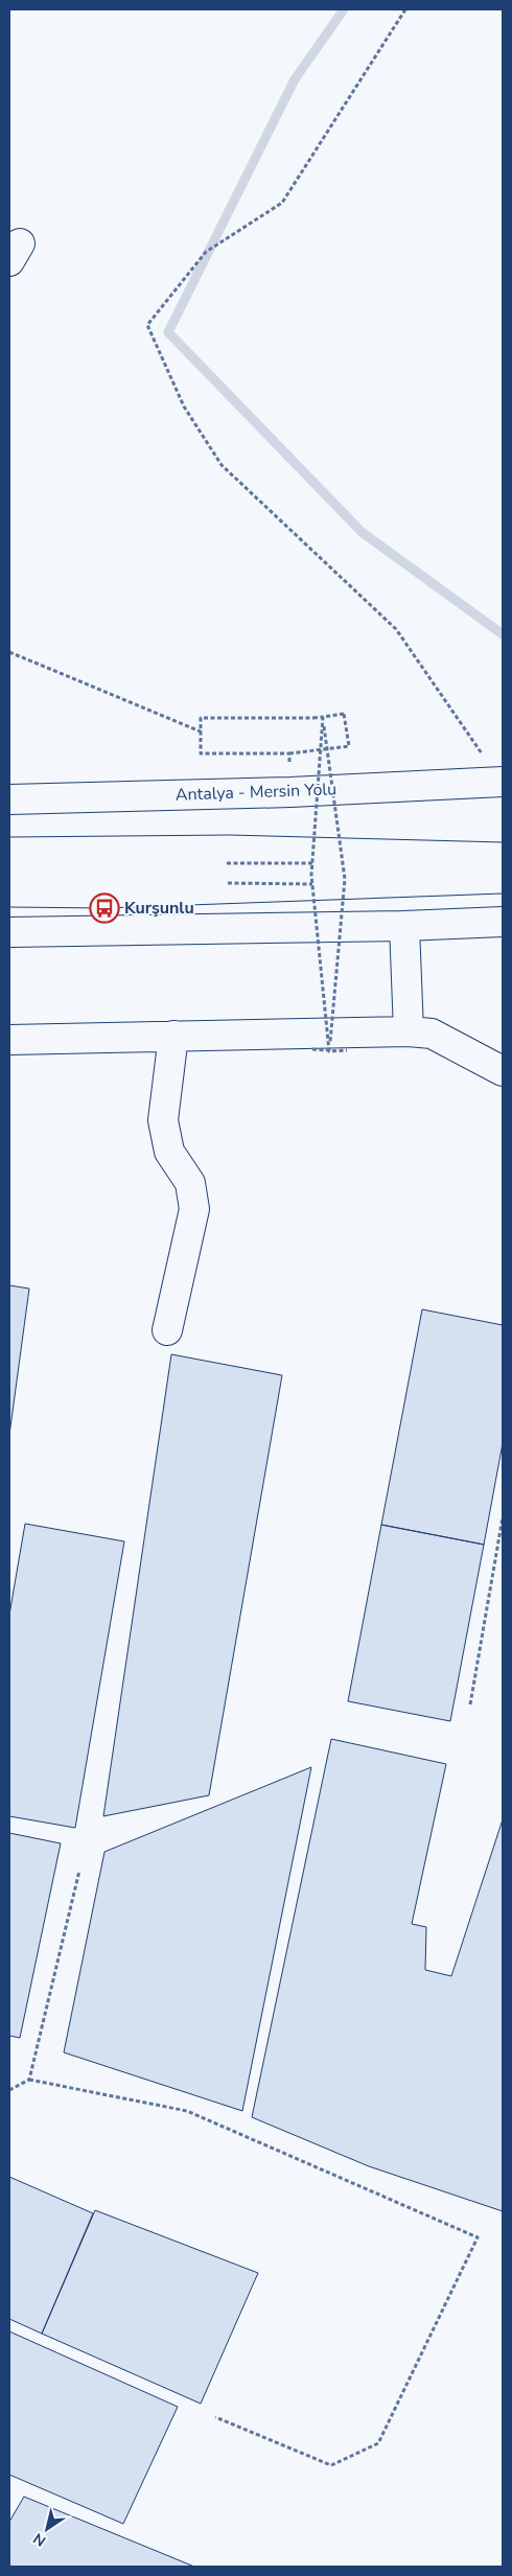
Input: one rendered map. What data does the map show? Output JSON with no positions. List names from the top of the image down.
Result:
{
  "streets": {
    "main road": ["Antalya - Mersin Yolu"]
  },
  "places": {
    "bus stop": ["Kurşunlu"]
  },
  "north": "bottom left"
}
